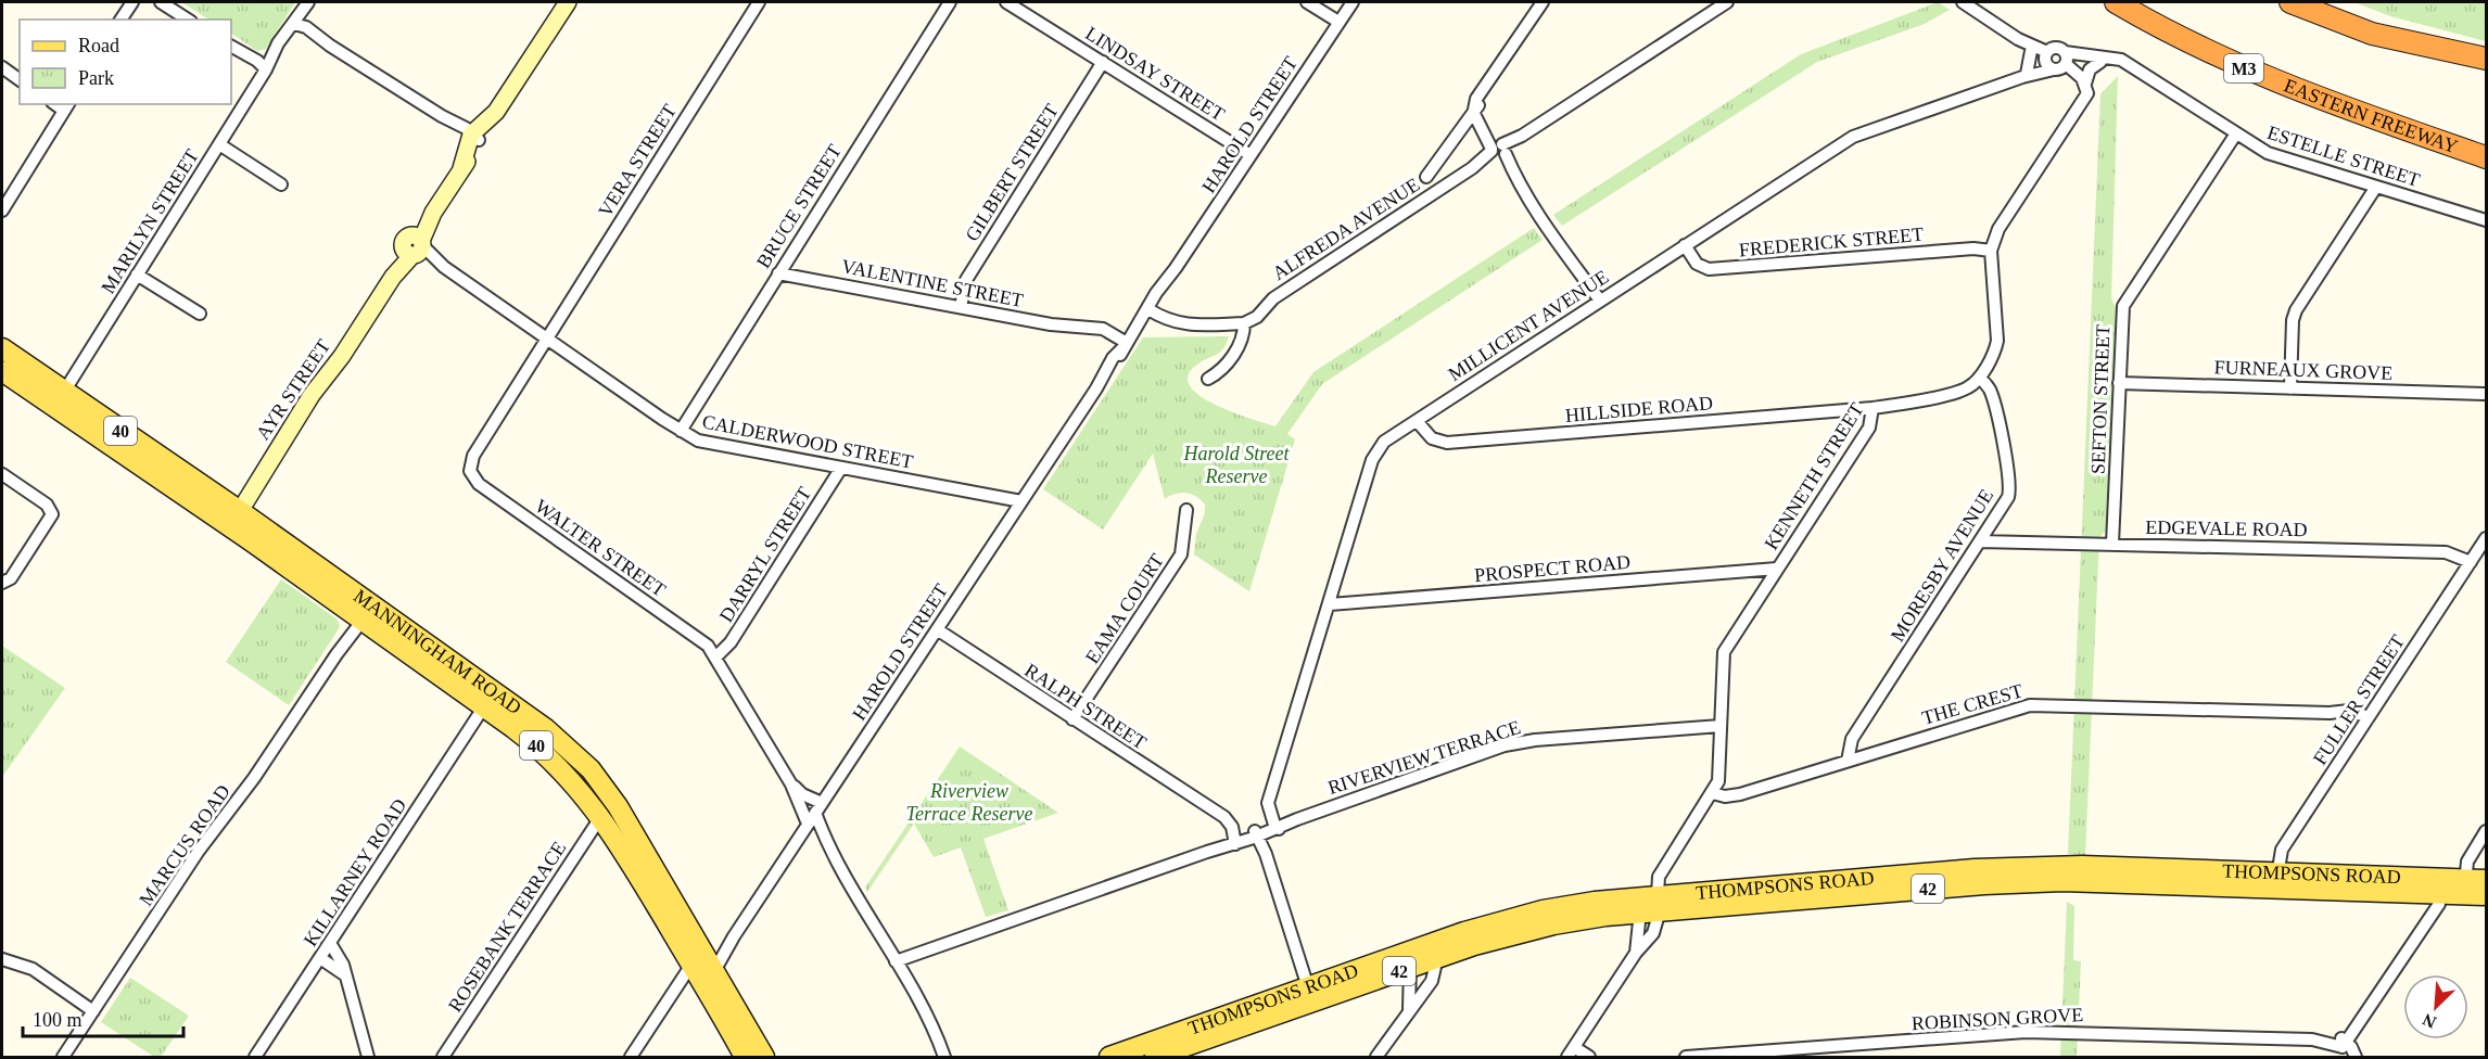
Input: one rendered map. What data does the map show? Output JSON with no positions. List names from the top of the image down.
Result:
{
  "streets": {
    "highway": ["M3", "EASTERN FREEWAY"],
    "main road": [
      "40",
      "MANNINGHAM ROAD",
      "THOMPSONS ROAD",
      "42"
    ],
    "street": [
      "LINDSAY STREET",
      "HAROLD STREET",
      "ESTELLE STREET",
      "VERA STREET",
      "GILBERT STREET",
      "BRUCE STREET",
      "MARILYN STREET",
      "ALFREDA AVENUE",
      "FREDERICK STREET",
      "VALENTINE STREET",
      "MILLICENT AVENUE",
      "FURNEAUX GROVE",
      "AYR STREET",
      "SEFTON STREET",
      "HILLSIDE ROAD",
      "CALDERWOOD STREET",
      "KENNETH STREET",
      "EDGEVALE ROAD",
      "WALTER STREET",
      "DARRYL STREET",
      "MORESBY AVENUE",
      "PROSPECT ROAD",
      "EAMA COURT",
      "FULLER STREET",
      "THE CREST",
      "RALPH STREET",
      "RIVERVIEW TERRACE",
      "MARCUS ROAD",
      "KILLARNEY ROAD",
      "ROSEBANK TERRACE",
      "ROBINSON GROVE"
    ]
  },
  "crossings": [
    ["LINDSAY STREET", "HAROLD STREET"],
    ["LINDSAY STREET", "GILBERT STREET"],
    ["HAROLD STREET", "VALENTINE STREET"],
    ["HAROLD STREET", "CALDERWOOD STREET"],
    ["HAROLD STREET", "WALTER STREET"],
    ["HAROLD STREET", "MANNINGHAM ROAD"],
    ["HAROLD STREET", "RALPH STREET"],
    ["ESTELLE STREET", "MILLICENT AVENUE"],
    ["ESTELLE STREET", "SEFTON STREET"],
    ["VERA STREET", "CALDERWOOD STREET"],
    ["VERA STREET", "WALTER STREET"],
    ["GILBERT STREET", "VALENTINE STREET"],
    ["BRUCE STREET", "VALENTINE STREET"],
    ["BRUCE STREET", "CALDERWOOD STREET"],
    ["MARILYN STREET", "MANNINGHAM ROAD"],
    ["FREDERICK STREET", "MILLICENT AVENUE"],
    ["MILLICENT AVENUE", "HILLSIDE ROAD"],
    ["MILLICENT AVENUE", "PROSPECT ROAD"],
    ["MILLICENT AVENUE", "RIVERVIEW TERRACE"],
    ["FURNEAUX GROVE", "SEFTON STREET"],
    ["AYR STREET", "CALDERWOOD STREET"],
    ["AYR STREET", "MANNINGHAM ROAD"],
    ["SEFTON STREET", "EDGEVALE ROAD"],
    ["HILLSIDE ROAD", "KENNETH STREET"],
    ["CALDERWOOD STREET", "WALTER STREET"],
    ["CALDERWOOD STREET", "DARRYL STREET"],
    ["KENNETH STREET", "MORESBY AVENUE"],
    ["KENNETH STREET", "PROSPECT ROAD"],
    ["KENNETH STREET", "THE CREST"],
    ["KENNETH STREET", "RIVERVIEW TERRACE"],
    ["KENNETH STREET", "THOMPSONS ROAD"],
    ["EDGEVALE ROAD", "MORESBY AVENUE"],
    ["EDGEVALE ROAD", "FULLER STREET"],
    ["WALTER STREET", "DARRYL STREET"],
    ["MORESBY AVENUE", "THE CREST"],
    ["EAMA COURT", "RALPH STREET"],
    ["MANNINGHAM ROAD", "MARCUS ROAD"],
    ["MANNINGHAM ROAD", "KILLARNEY ROAD"],
    ["MANNINGHAM ROAD", "ROSEBANK TERRACE"],
    ["FULLER STREET", "THE CREST"],
    ["FULLER STREET", "THOMPSONS ROAD"],
    ["RALPH STREET", "RIVERVIEW TERRACE"]
  ],
  "parks": ["Harold Street Reserve", "Riverview Terrace Reserve"],
  "legend": ["Road", "Park"],
  "scale_bar": "100 m",
  "north": "bottom left"
}
